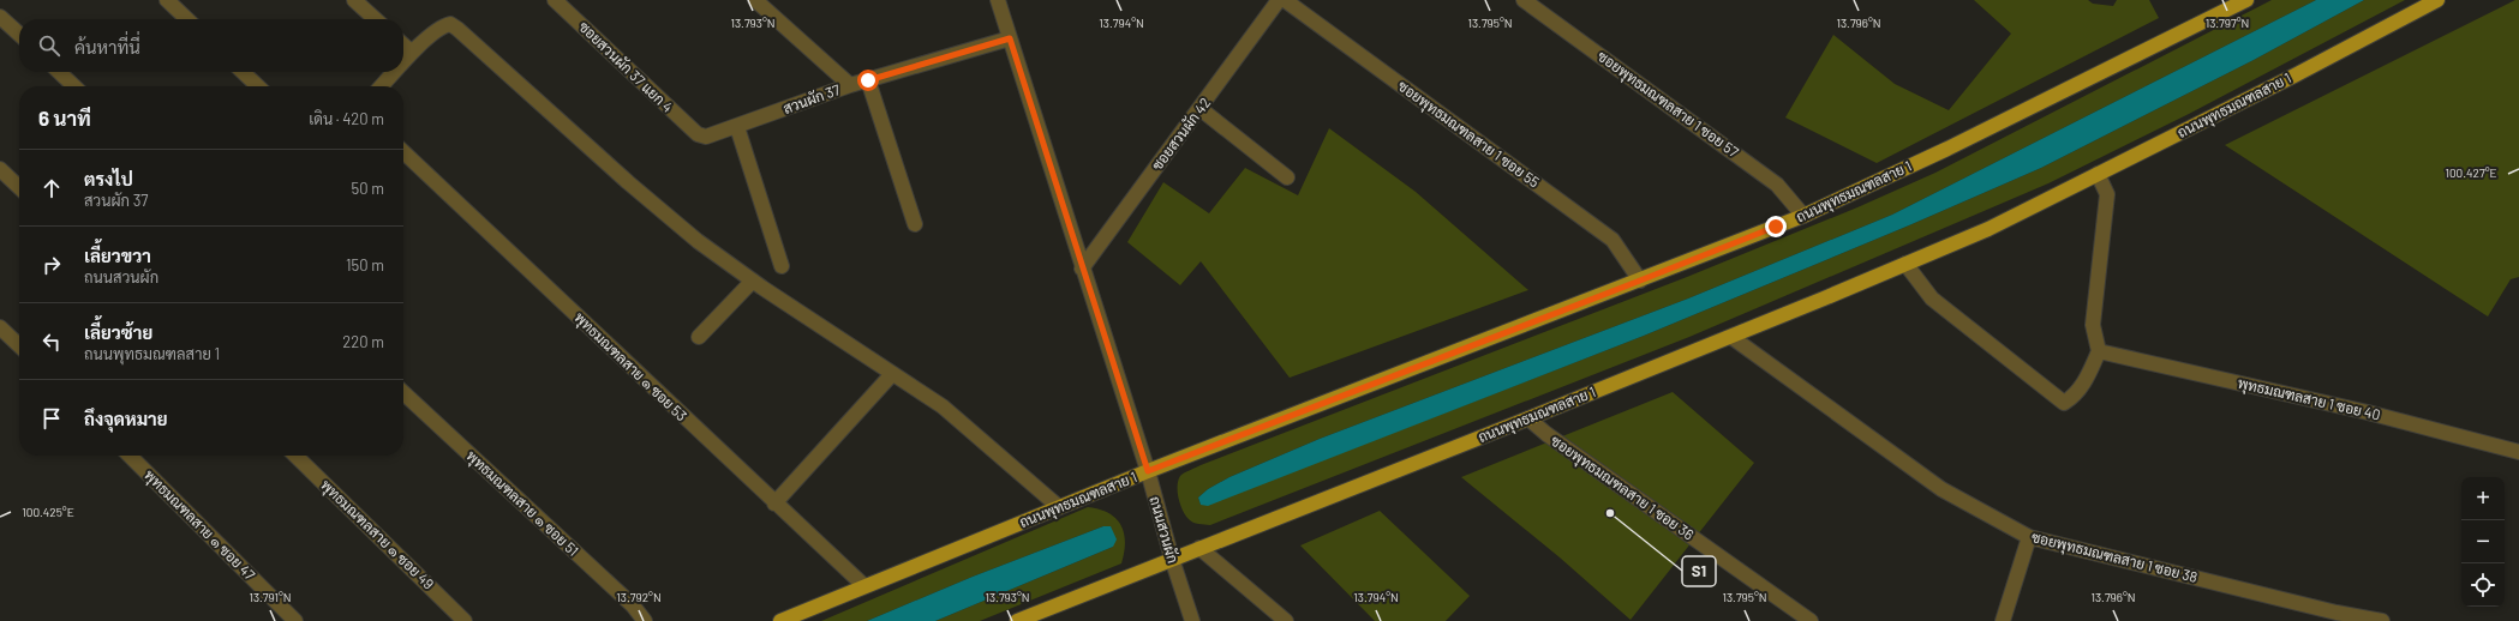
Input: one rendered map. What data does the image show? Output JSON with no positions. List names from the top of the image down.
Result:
{
  "streets": {
    "main road": ["ถนนพุทธมณฑลสาย 1"],
    "street": [
      "ซอยสวนผัก 37 แยก 4",
      "สวนผัก 37",
      "ซอยพุทธมณฑลสาย 1 ซอย 57",
      "ซอยสวนผัก 42",
      "ซอยพุทธมณฑลสาย 1 ซอย 55",
      "พุทธมณฑลสาย ๑ ซอย 53",
      "พุทธมณฑลสาย 1 ซอย 40",
      "ซอยพุทธมณฑลสาย 1 ซอย 36",
      "พุทธมณฑลสาย ๑ ซอย 51",
      "พุทธมณฑลสาย ๑ ซอย 47",
      "ถนนสวนผัก",
      "พุทธมณฑลสาย ๑ ซอย 49",
      "ซอยพุทธมณฑลสาย 1 ซอย 38"
    ]
  },
  "crossings": [
    ["ซอยสวนผัก 37 แยก 4", "สวนผัก 37"],
    ["สวนผัก 37", "ถนนสวนผัก"],
    ["ซอยพุทธมณฑลสาย 1 ซอย 57", "ถนนพุทธมณฑลสาย 1"],
    ["ถนนพุทธมณฑลสาย 1", "ซอยพุทธมณฑลสาย 1 ซอย 55"],
    ["ถนนพุทธมณฑลสาย 1", "พุทธมณฑลสาย ๑ ซอย 53"],
    ["ถนนพุทธมณฑลสาย 1", "ซอยพุทธมณฑลสาย 1 ซอย 36"],
    ["ถนนพุทธมณฑลสาย 1", "ถนนสวนผัก"],
    ["ถนนพุทธมณฑลสาย 1", "ซอยพุทธมณฑลสาย 1 ซอย 38"],
    ["ซอยสวนผัก 42", "ถนนสวนผัก"]
  ],
  "places": ["S1"],
  "page": {
    "search": "ค้นหาที่นี่",
    "heading": ["6 นาที", "เดิน · 420 m"],
    "list": [
      ["ตรงไป", "สวนผัก 37", "50 m"],
      ["เลี้ยวขวา", "ถนนสวนผัก", "150 m"],
      ["เลี้ยวซ้าย", "ถนนพุทธมณฑลสาย 1", "220 m"],
      "ถึงจุดหมาย"
    ],
    "map_buttons": ["+", "−"]
  },
  "coordinates": [
    "13.793°N",
    "13.794°N",
    "13.795°N",
    "13.796°N",
    "13.797°N",
    "100.427°E",
    "100.425°E",
    "13.791°N",
    "13.792°N"
  ]
}
